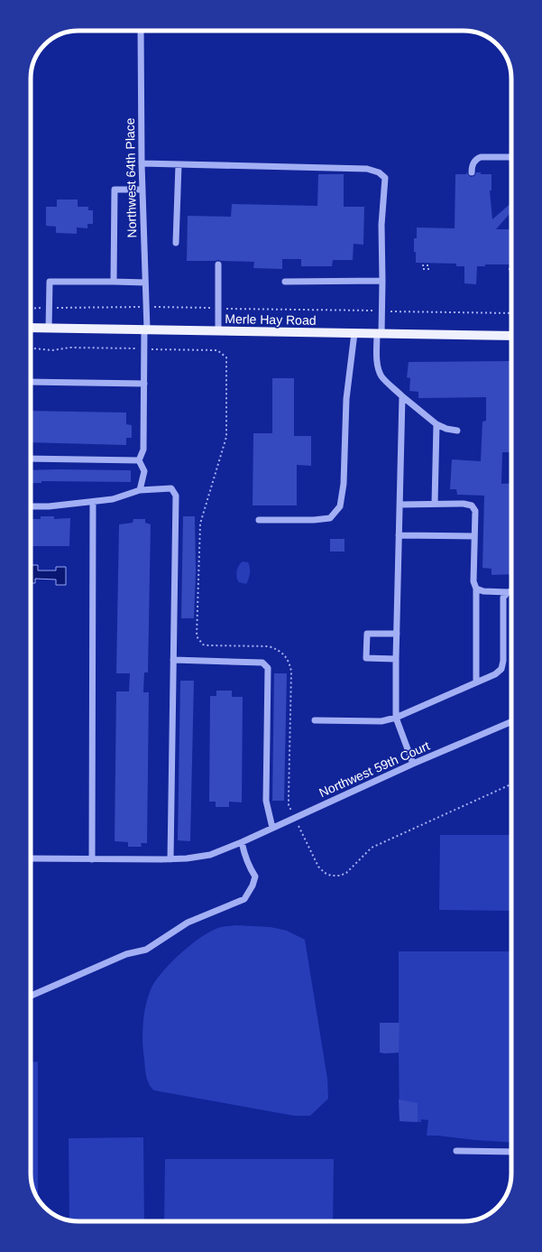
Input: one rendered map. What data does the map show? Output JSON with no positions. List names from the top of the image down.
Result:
{
  "streets": {
    "main road": ["Merle Hay Road"],
    "street": ["Northwest 64th Place", "Northwest 59th Court"]
  },
  "crossings": [
    ["Northwest 64th Place", "Merle Hay Road"]
  ]
}
